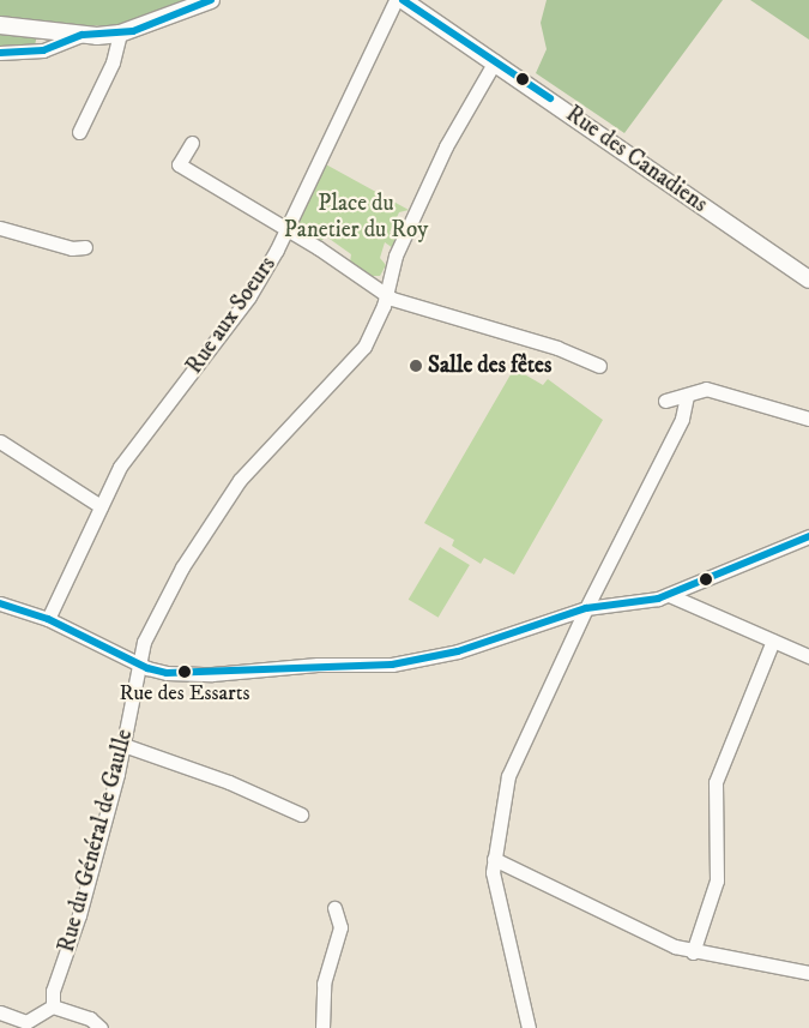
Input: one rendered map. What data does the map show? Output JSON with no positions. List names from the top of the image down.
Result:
{
  "streets": {
    "main road": ["Rue des Canadiens"],
    "street": ["Rue aux Soeurs", "Rue du Général de Gaulle"]
  },
  "crossings": [
    ["Rue des Canadiens", "Rue du Général de Gaulle"]
  ],
  "parks": ["Place du Panetier du Roy"],
  "places": ["Salle des fêtes", "Rue des Essarts"]
}
